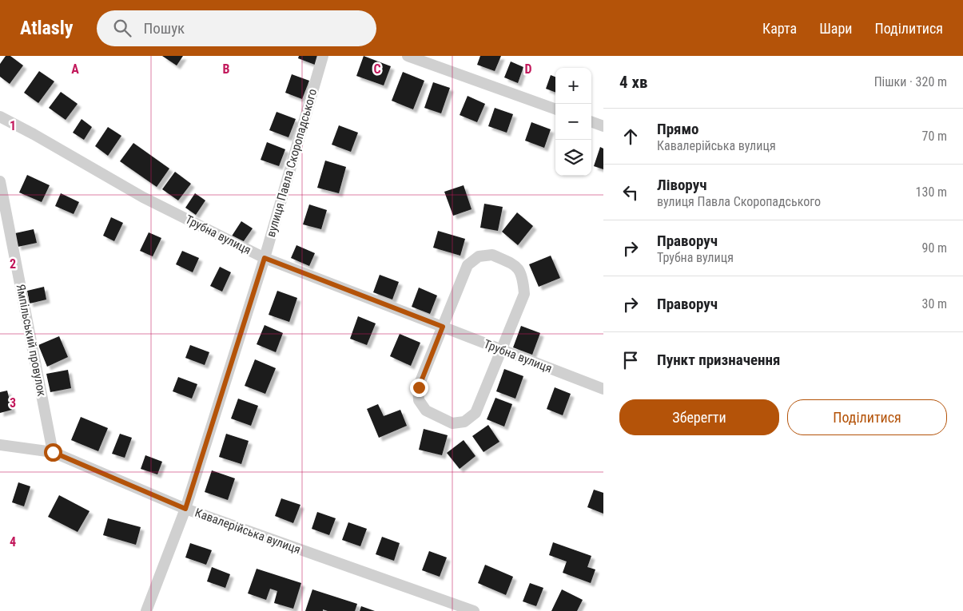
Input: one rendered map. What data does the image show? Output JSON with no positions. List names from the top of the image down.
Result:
{
  "streets": {
    "street": [
      "вулиця Павла Скоропадського",
      "Трубна вулиця",
      "Ямпільський провулок",
      "Кавалерійська вулиця"
    ]
  },
  "crossings": [
    ["вулиця Павла Скоропадського", "Трубна вулиця"],
    ["вулиця Павла Скоропадського", "Кавалерійська вулиця"],
    ["Ямпільський провулок", "Кавалерійська вулиця"]
  ],
  "page": {
    "header": "Atlasly",
    "search": "Пошук",
    "nav": ["Карта", "Шари", "Поділитися"],
    "heading": ["4 хв", "Пішки · 320 m"],
    "map_buttons": ["+", "−"],
    "list": [
      ["Прямо", "Кавалерійська вулиця", "70 m"],
      ["Ліворуч", "вулиця Павла Скоропадського", "130 m"],
      ["Праворуч", "Трубна вулиця", "90 m"],
      ["Праворуч", "30 m"],
      "Пункт призначення"
    ],
    "buttons": ["Зберегти", "Поділитися"]
  },
  "grid": {
    "columns": [
      "A",
      "B",
      "C",
      "D"
    ],
    "rows": [
      "1",
      "2",
      "3",
      "4"
    ]
  }
}
